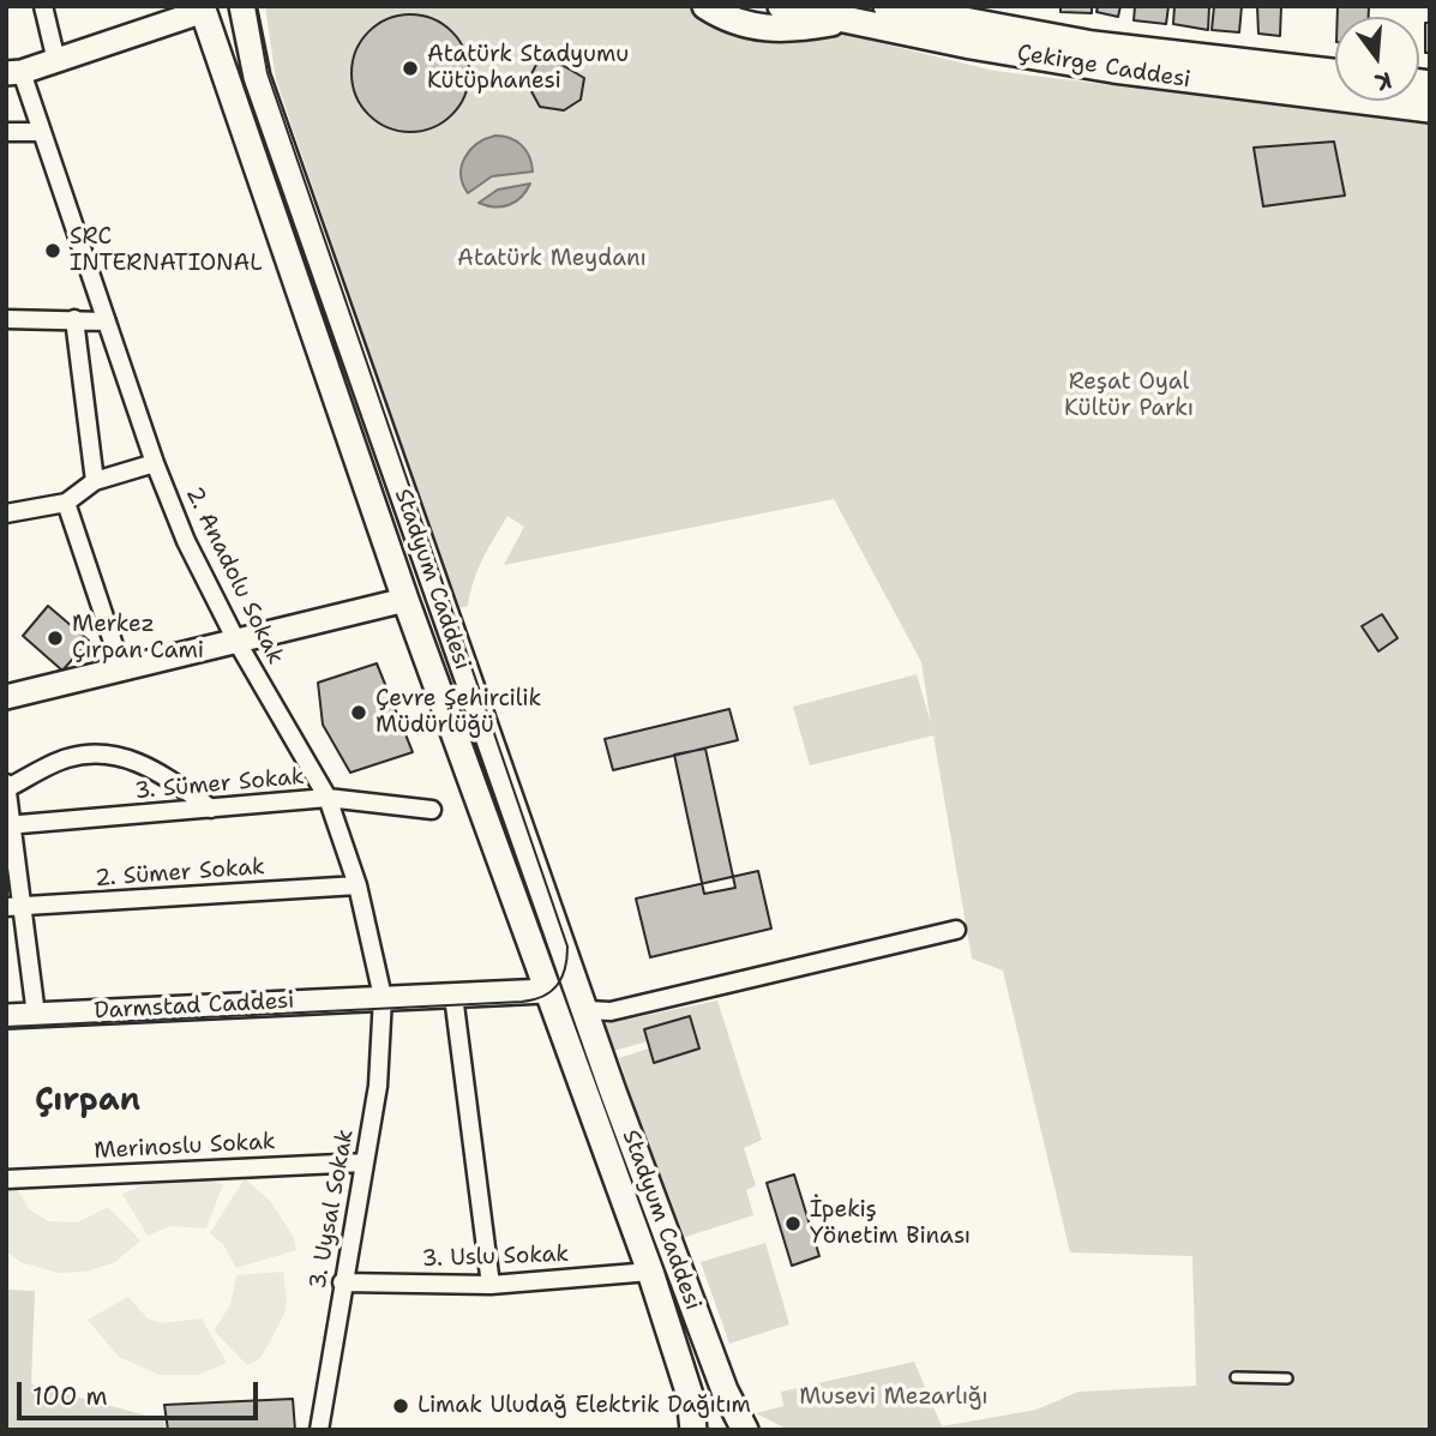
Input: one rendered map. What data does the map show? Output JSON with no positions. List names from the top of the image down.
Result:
{
  "streets": {
    "main road": ["Çekirge Caddesi", "Stadyum Caddesi", "Darmstad Caddesi"],
    "street": [
      "2. Anadolu Sokak",
      "3. Sümer Sokak",
      "2. Sümer Sokak",
      "Merinoslu Sokak",
      "3. Uysal Sokak",
      "3. Uslu Sokak"
    ]
  },
  "crossings": [
    ["2. Anadolu Sokak", "3. Sümer Sokak"],
    ["2. Anadolu Sokak", "2. Sümer Sokak"],
    ["2. Anadolu Sokak", "Darmstad Caddesi"],
    ["2. Anadolu Sokak", "3. Uysal Sokak"],
    ["Darmstad Caddesi", "3. Uysal Sokak"],
    ["Merinoslu Sokak", "3. Uysal Sokak"],
    ["3. Uysal Sokak", "3. Uslu Sokak"]
  ],
  "districts": ["Çırpan"],
  "parks": ["Atatürk Meydanı", "Reşat Oyal Kültür Parkı", "Musevi Mezarlığı"],
  "places": [
    "Atatürk Stadyumu Kütüphanesi",
    "SRC INTERNATIONAL",
    "Merkez Çırpan Cami",
    "Çevre Şehircilik Müdürlüğü",
    "İpekiş Yönetim Binası",
    "Limak Uludağ Elektrik Dağıtım"
  ],
  "scale_bar": "100 m",
  "north": "bottom"
}
